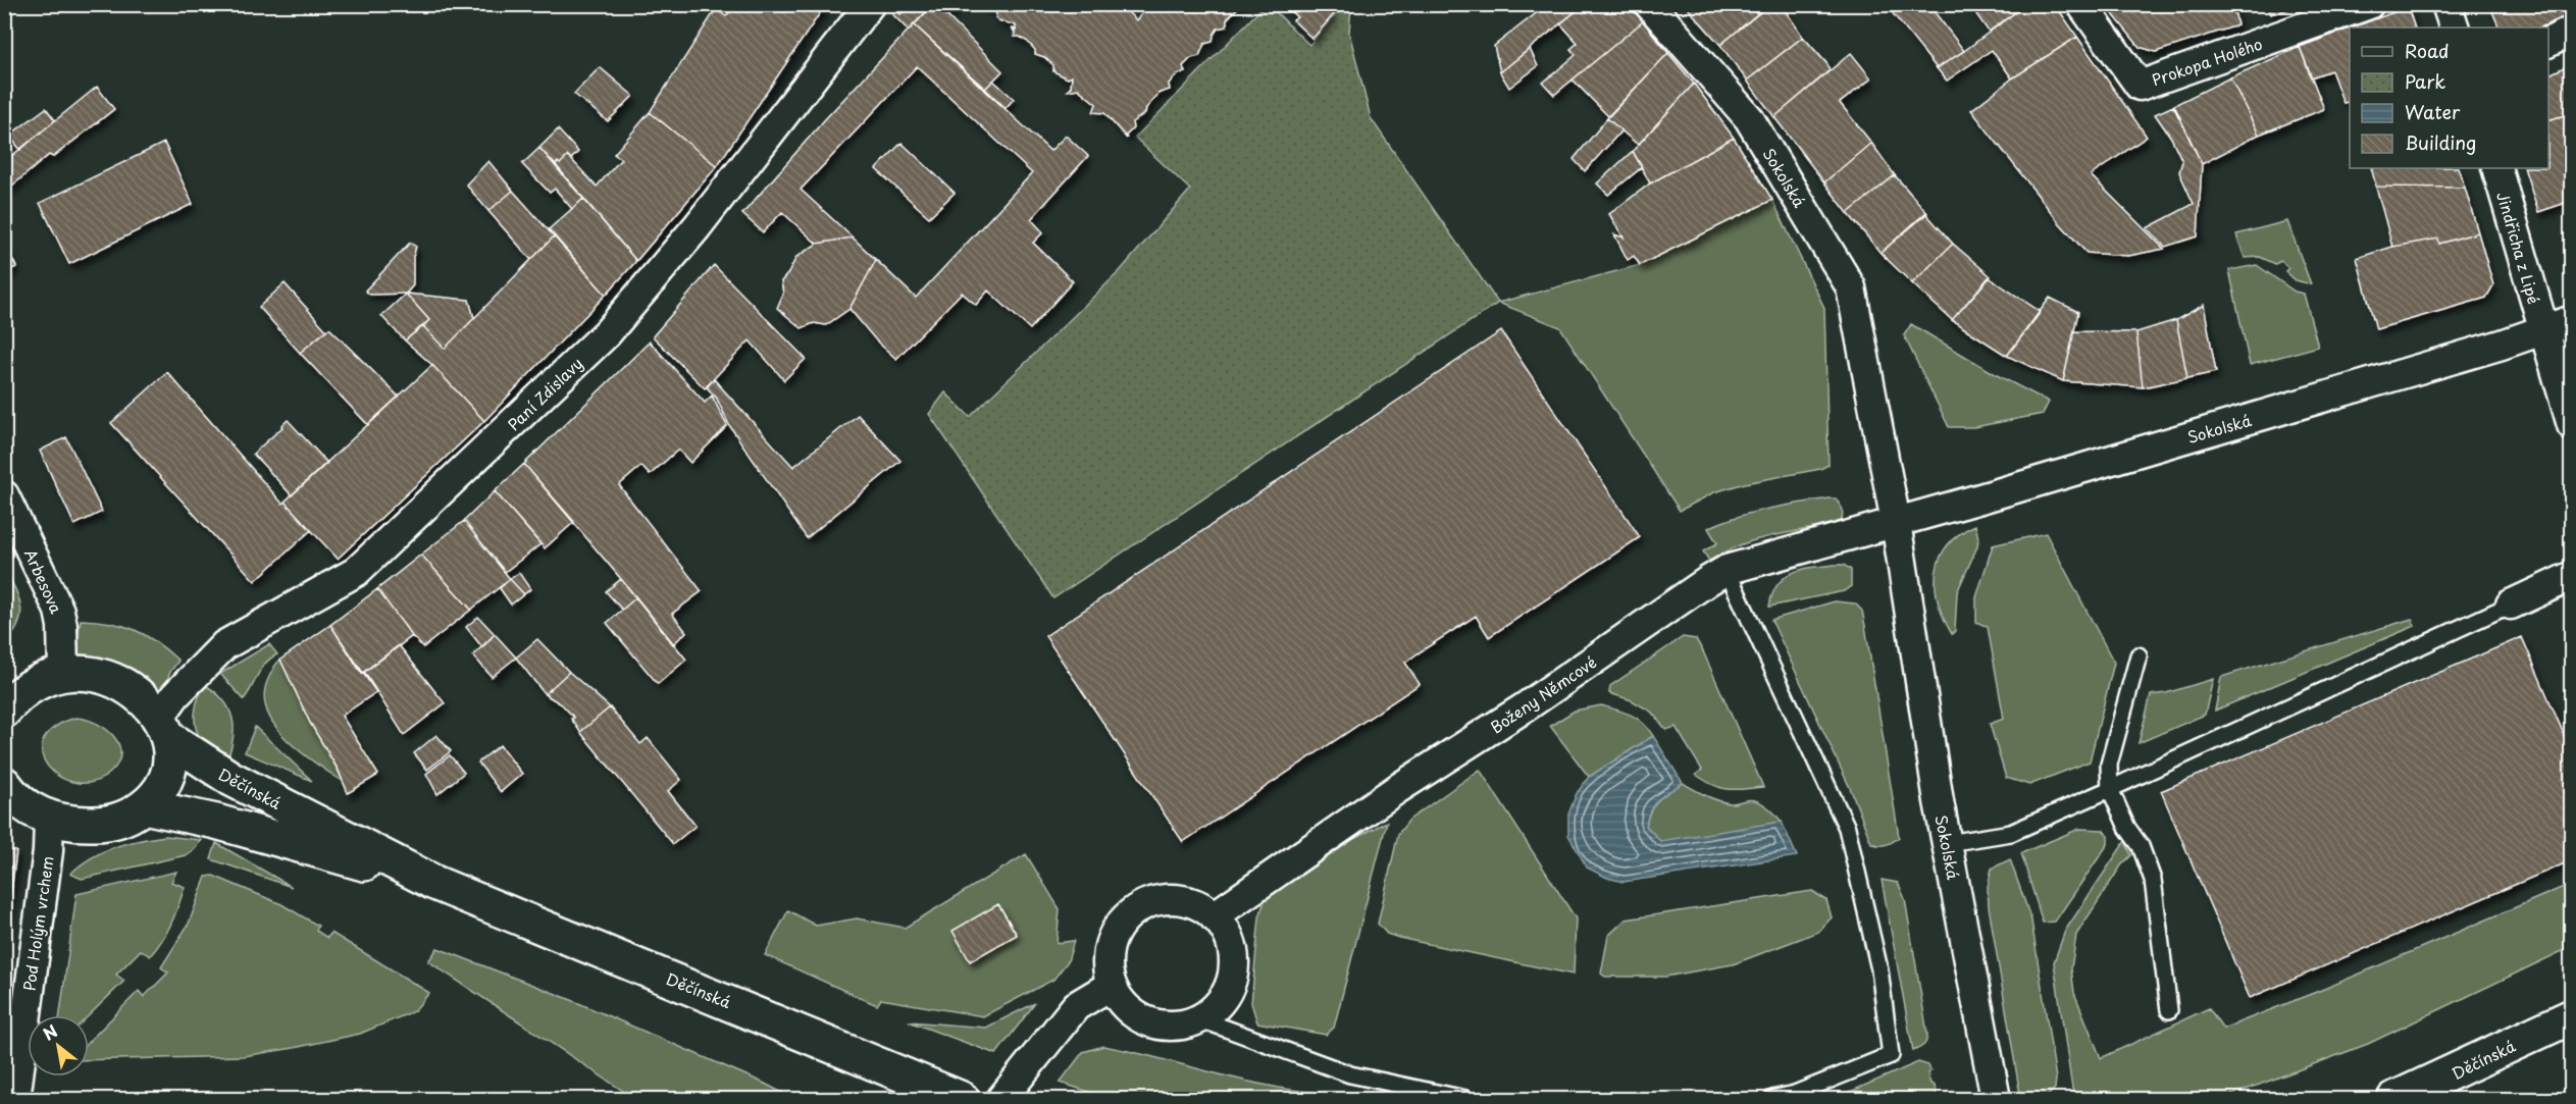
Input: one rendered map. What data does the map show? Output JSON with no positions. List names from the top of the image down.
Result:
{
  "streets": {
    "main road": ["Děčínská"],
    "street": [
      "Prokopa Holého",
      "Sokolská",
      "Jindřicha z Lipé",
      "Paní Zdislavy",
      "Arbesova",
      "Boženy Němcové",
      "Pod Holým vrchem"
    ]
  },
  "crossings": [
    ["Sokolská", "Jindřicha z Lipé"],
    ["Sokolská", "Boženy Němcové"],
    ["Paní Zdislavy", "Děčínská"],
    ["Arbesova", "Děčínská"]
  ],
  "legend": [
    "Road",
    "Park",
    "Water",
    "Building"
  ],
  "north": "top left"
}
